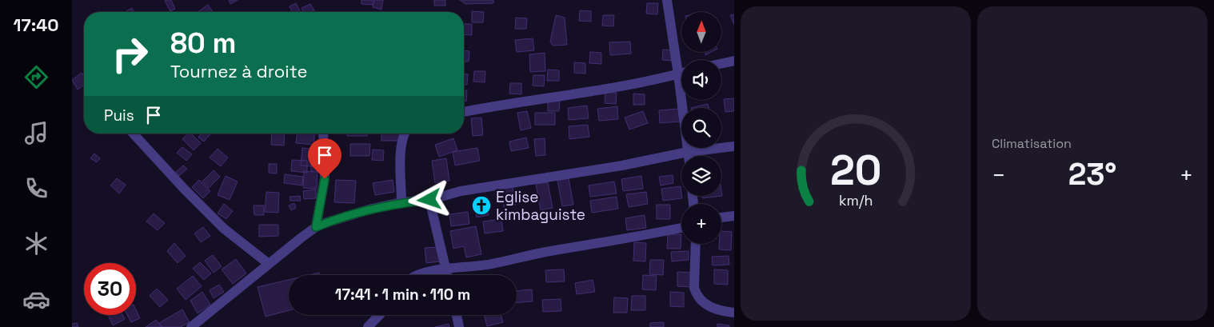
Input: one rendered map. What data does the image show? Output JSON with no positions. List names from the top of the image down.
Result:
{
  "places": {
    "church": ["Eglise kimbaguiste"]
  },
  "north": "top",
  "page": {
    "tabs": "17:40",
    "tile": "Climatisation",
    "map_buttons": "+",
    "turn": ["80 m", "Tournez à droite"],
    "then": "Puis",
    "heat": ["−", "23°", "+"],
    "limit": "30",
    "trip": "17:41 · 1 min · 110 m",
    "gauge": ["20", "km/h"]
  }
}
